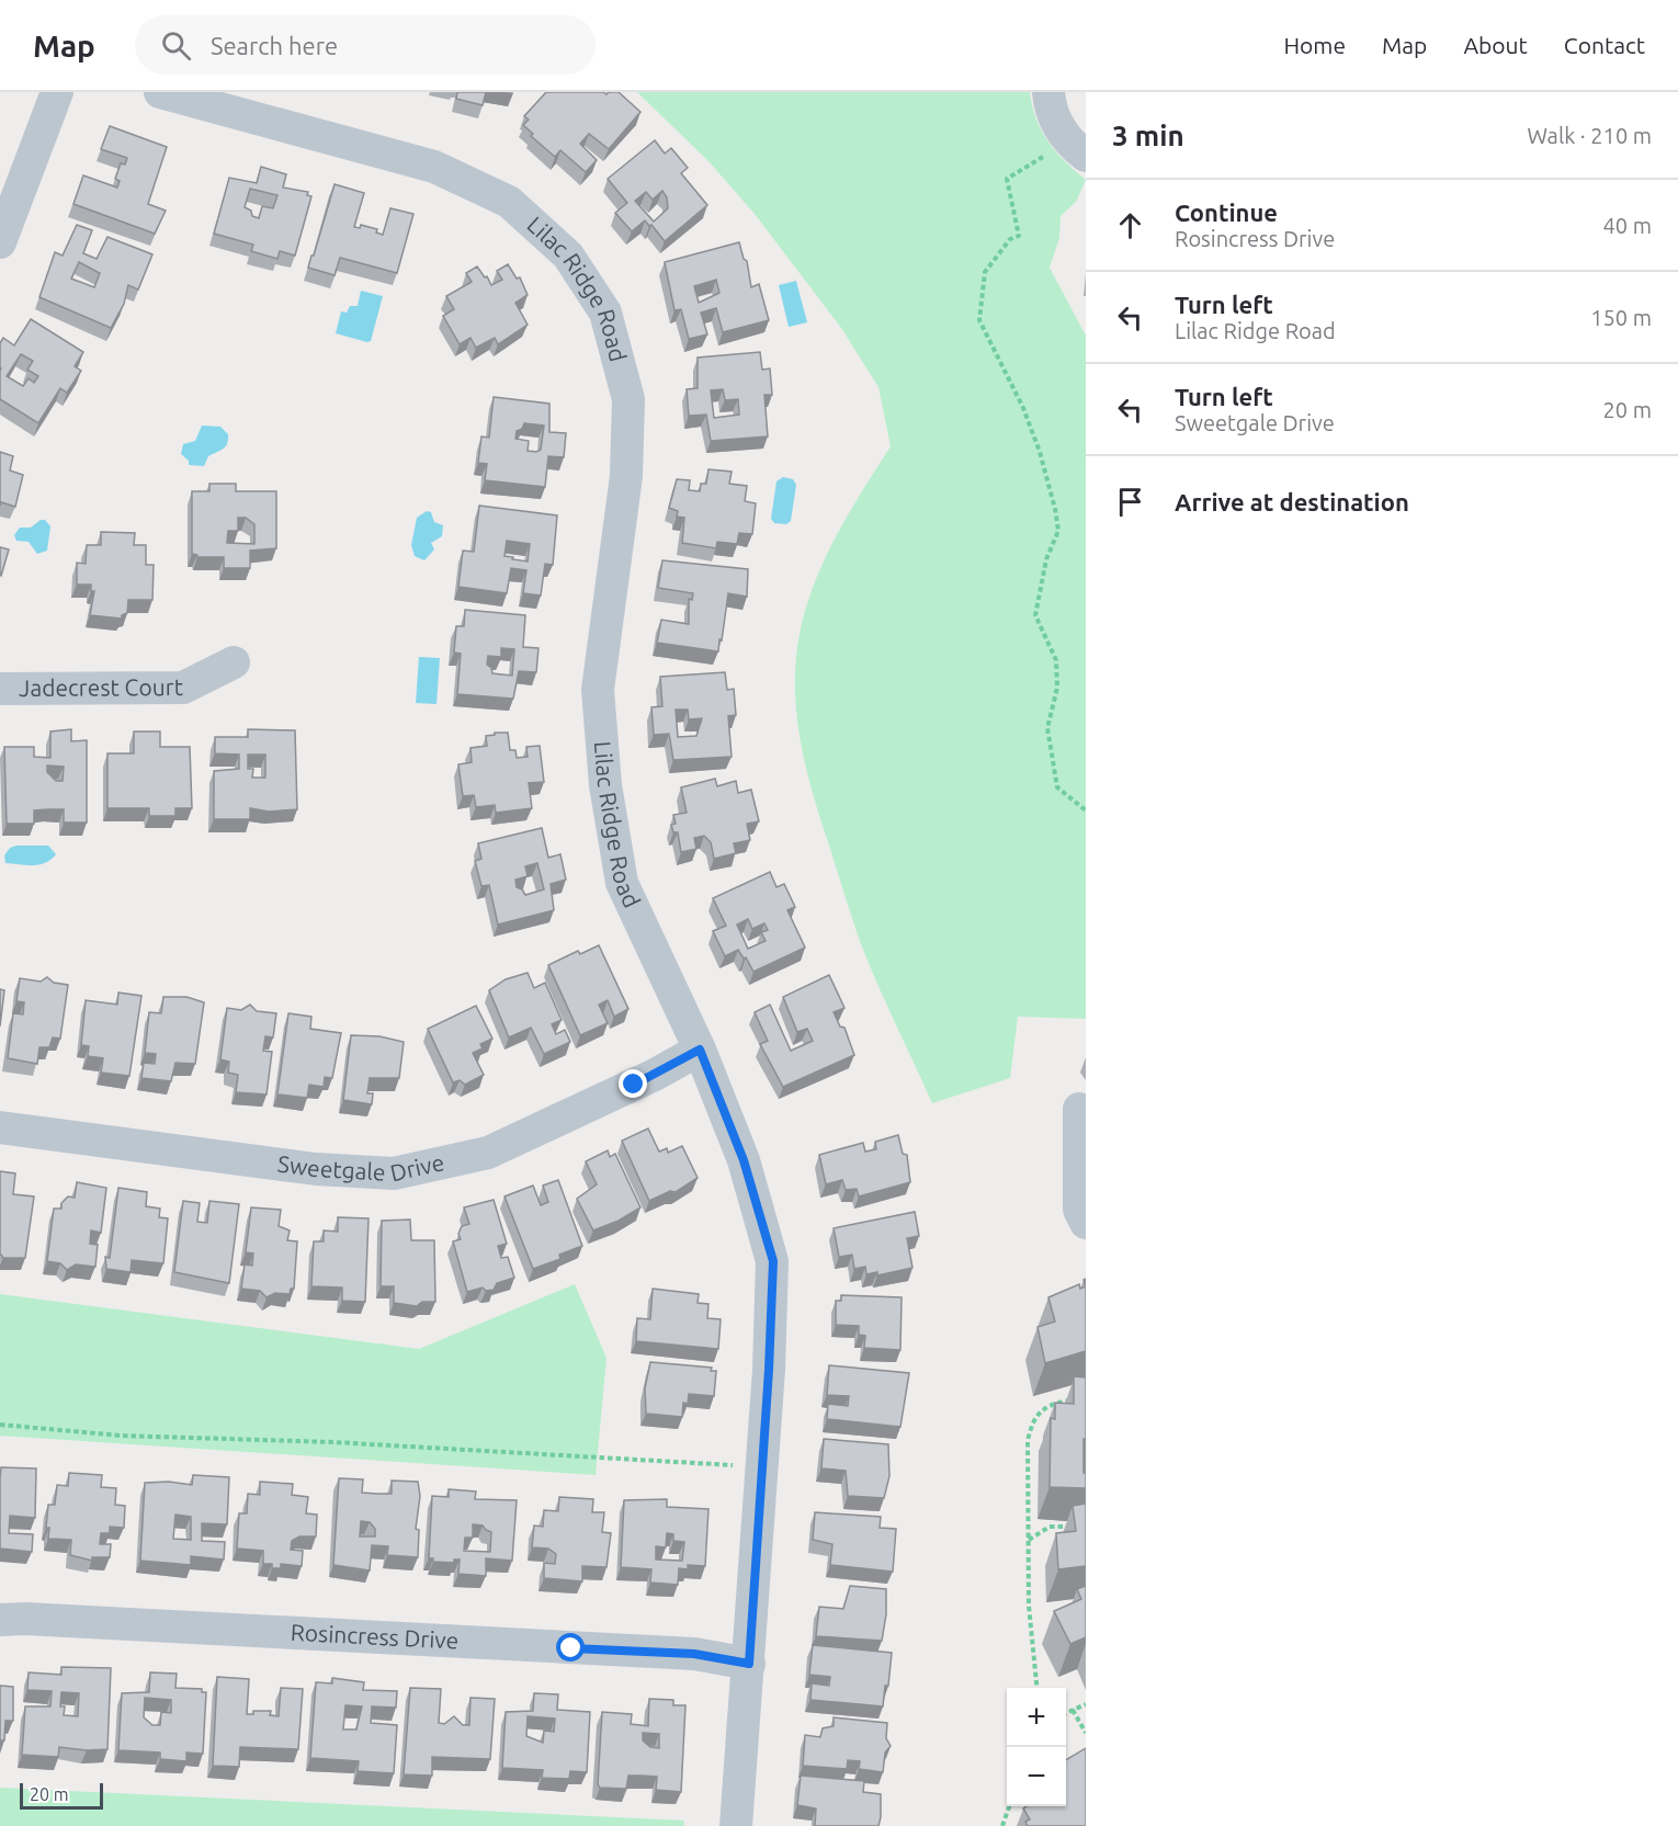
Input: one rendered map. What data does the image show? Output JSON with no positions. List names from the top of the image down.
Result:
{
  "streets": {
    "street": [
      "Lilac Ridge Road",
      "Jadecrest Court",
      "Sweetgale Drive",
      "Rosincress Drive"
    ]
  },
  "crossings": [
    ["Lilac Ridge Road", "Sweetgale Drive"],
    ["Lilac Ridge Road", "Rosincress Drive"]
  ],
  "scale_bar": "20 m",
  "page": {
    "header": "Map",
    "search": "Search here",
    "nav": [
      "Home",
      "Map",
      "About",
      "Contact"
    ],
    "heading": ["3 min", "Walk · 210 m"],
    "list": [
      ["Continue", "Rosincress Drive", "40 m"],
      ["Turn left", "Lilac Ridge Road", "150 m"],
      ["Turn left", "Sweetgale Drive", "20 m"],
      "Arrive at destination"
    ],
    "map_buttons": ["+", "−"],
    "scale": "20 m"
  }
}
